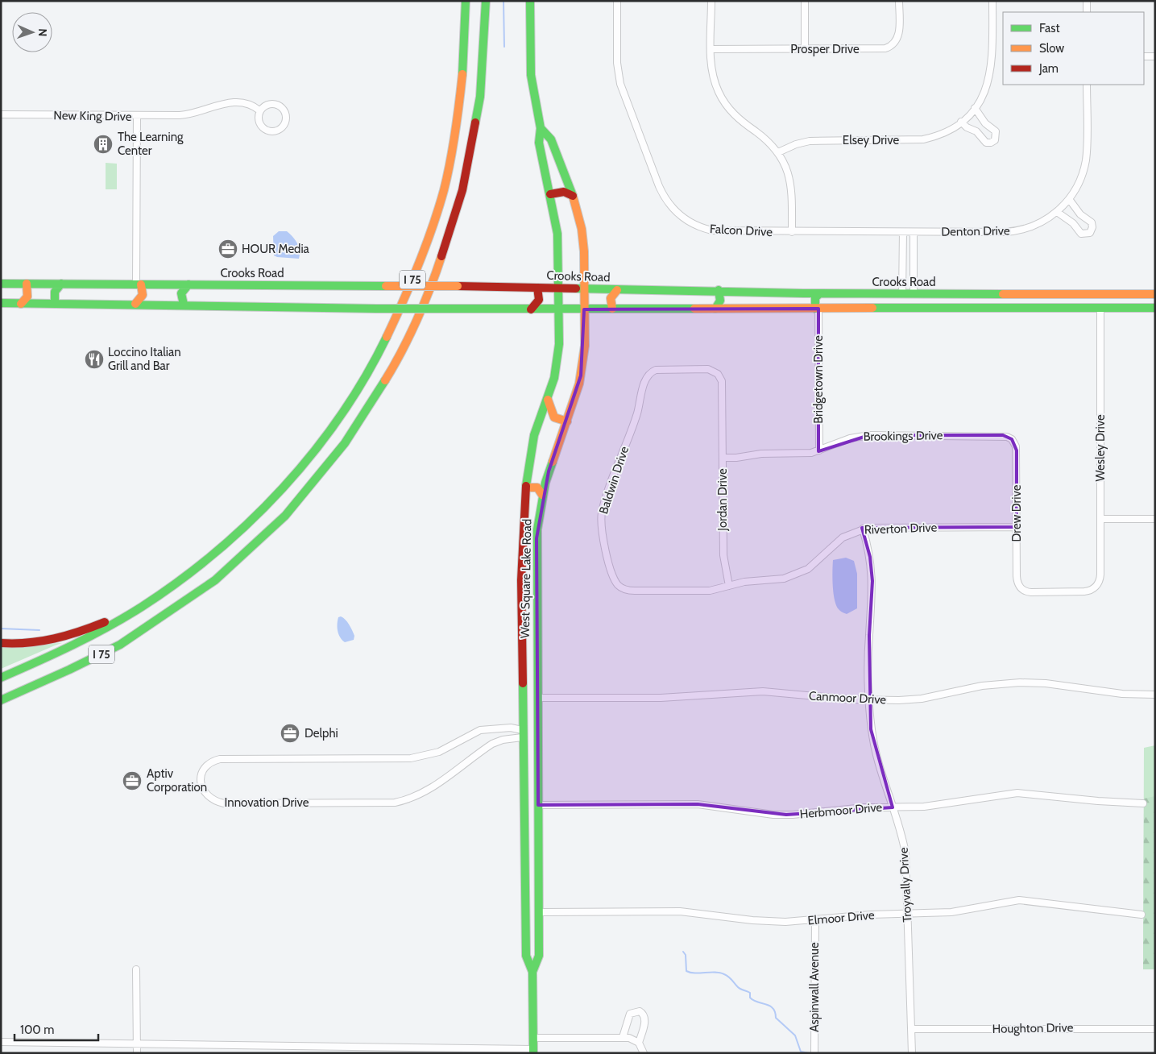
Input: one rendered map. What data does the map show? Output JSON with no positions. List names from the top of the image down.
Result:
{
  "streets": {
    "main road": ["Crooks Road", "I 75", "West Square Lake Road"],
    "street": [
      "Prosper Drive",
      "New King Drive",
      "Elsey Drive",
      "Falcon Drive",
      "Denton Drive",
      "Bridgetown Drive",
      "Brookings Drive",
      "Wesley Drive",
      "Baldwin Drive",
      "Jordan Drive",
      "Drew Drive",
      "Riverton Drive",
      "Canmoor Drive",
      "Innovation Drive",
      "Herbmoor Drive",
      "Troyvally Drive",
      "Elmoor Drive",
      "Aspinwall Avenue",
      "Houghton Drive"
    ]
  },
  "crossings": [
    ["New King Drive", "Crooks Road"],
    ["Falcon Drive", "Denton Drive"],
    ["Crooks Road", "Bridgetown Drive"],
    ["Crooks Road", "Wesley Drive"],
    ["Crooks Road", "West Square Lake Road"],
    ["Bridgetown Drive", "Brookings Drive"],
    ["Brookings Drive", "Jordan Drive"],
    ["Brookings Drive", "Drew Drive"],
    ["Wesley Drive", "Drew Drive"],
    ["Baldwin Drive", "Jordan Drive"],
    ["Baldwin Drive", "Riverton Drive"],
    ["Jordan Drive", "Riverton Drive"],
    ["Drew Drive", "Riverton Drive"],
    ["Riverton Drive", "Troyvally Drive"],
    ["West Square Lake Road", "Canmoor Drive"],
    ["West Square Lake Road", "Innovation Drive"],
    ["West Square Lake Road", "Herbmoor Drive"],
    ["West Square Lake Road", "Elmoor Drive"],
    ["Canmoor Drive", "Troyvally Drive"],
    ["Herbmoor Drive", "Troyvally Drive"],
    ["Troyvally Drive", "Elmoor Drive"],
    ["Troyvally Drive", "Houghton Drive"],
    ["Elmoor Drive", "Aspinwall Avenue"]
  ],
  "places": {
    "building": ["The Learning Center"],
    "office": ["HOUR Media", "Delphi", "Aptiv Corporation"],
    "restaurant": ["Loccino Italian Grill and Bar"]
  },
  "legend": ["Fast", "Slow", "Jam"],
  "scale_bar": "100 m",
  "north": "right"
}
